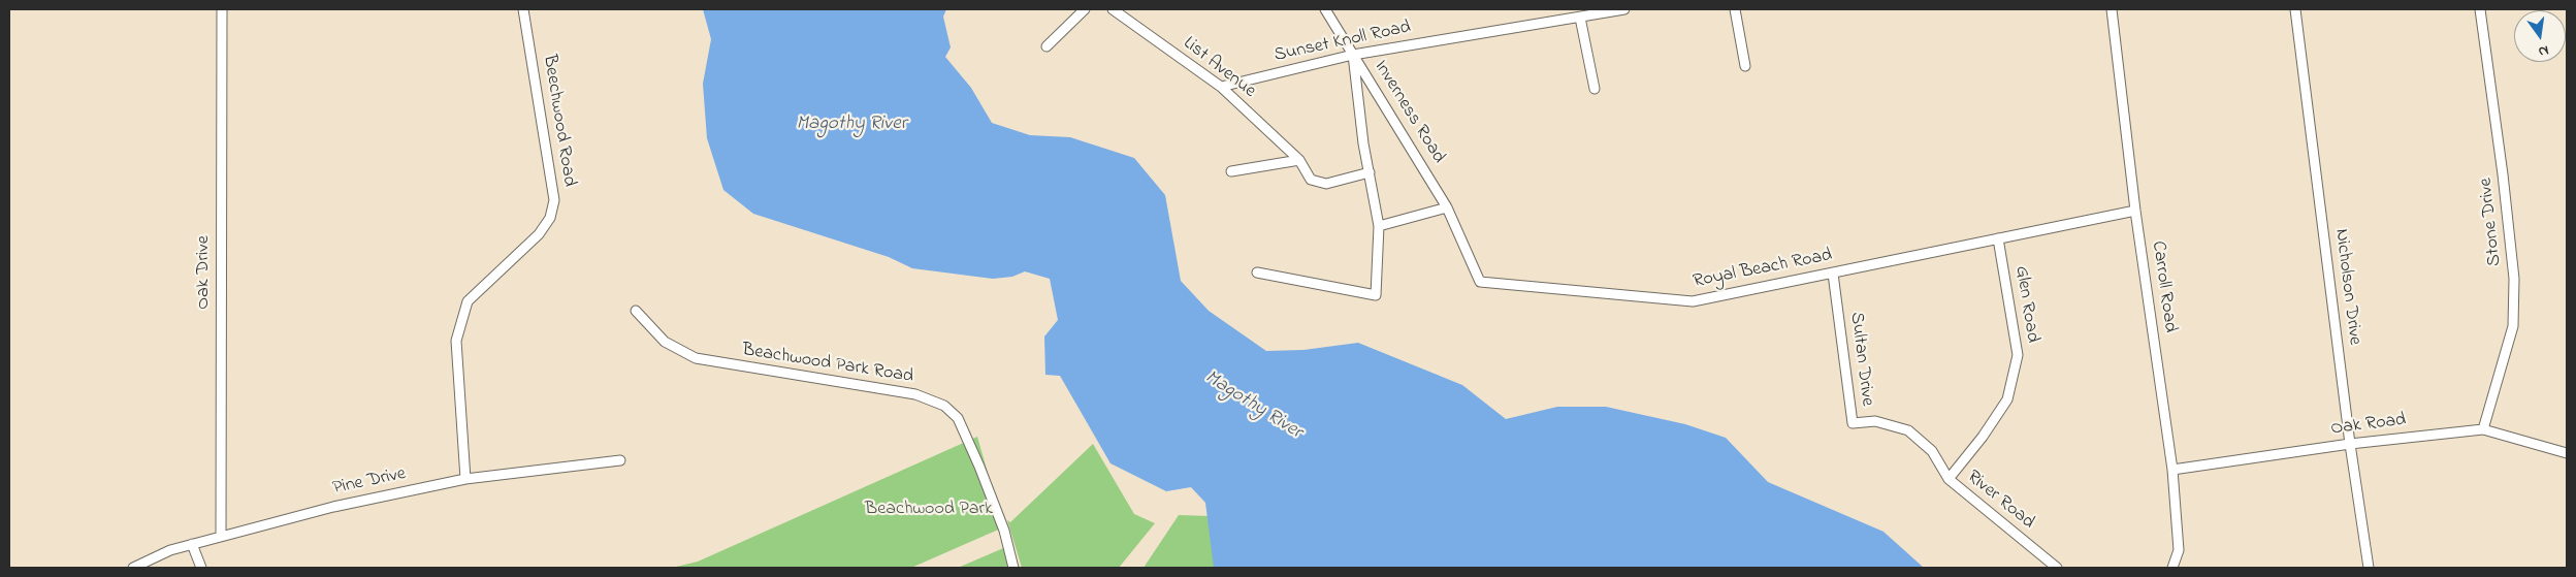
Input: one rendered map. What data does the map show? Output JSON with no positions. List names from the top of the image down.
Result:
{
  "streets": {
    "street": [
      "Sunset Knoll Road",
      "List Avenue",
      "Inverness Road",
      "Beechwood Road",
      "Stone Drive",
      "Royal Beach Road",
      "Oak Drive",
      "Carroll Road",
      "Nicholson Drive",
      "Glen Road",
      "Sultan Drive",
      "Beachwood Park Road",
      "Oak Road",
      "Pine Drive",
      "River Road"
    ]
  },
  "crossings": [
    ["Sunset Knoll Road", "List Avenue"],
    ["Sunset Knoll Road", "Inverness Road"],
    ["Inverness Road", "Royal Beach Road"],
    ["Beechwood Road", "Pine Drive"],
    ["Stone Drive", "Oak Road"],
    ["Royal Beach Road", "Carroll Road"],
    ["Royal Beach Road", "Glen Road"],
    ["Royal Beach Road", "Sultan Drive"],
    ["Oak Drive", "Pine Drive"],
    ["Carroll Road", "Oak Road"],
    ["Nicholson Drive", "Oak Road"],
    ["Glen Road", "River Road"],
    ["Sultan Drive", "River Road"]
  ],
  "water": ["Magothy River"],
  "parks": ["Beachwood Park"],
  "north": "bottom"
}
